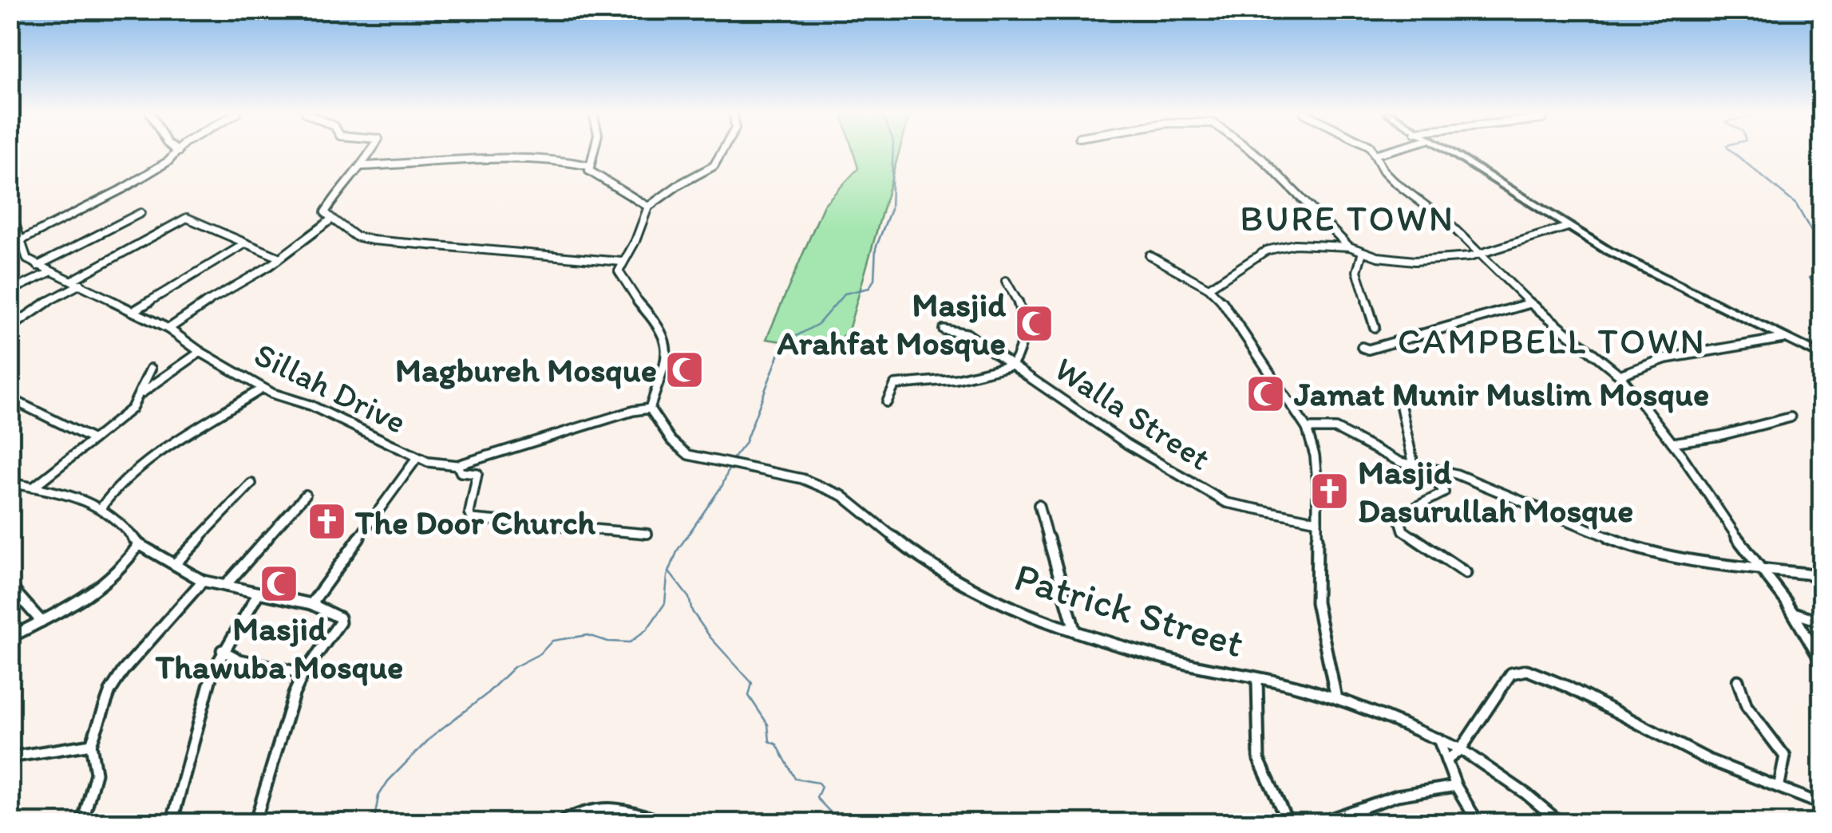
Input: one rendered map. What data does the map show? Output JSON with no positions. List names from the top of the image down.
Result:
{
  "streets": {
    "street": ["Sillah Drive", "Walla Street", "Patrick Street"]
  },
  "crossings": [
    ["Sillah Drive", "Patrick Street"]
  ],
  "districts": ["BURE TOWN", "CAMPBELL TOWN"],
  "places": {
    "mosque": [
      "Masjid Arahfat Mosque",
      "Magbureh Mosque",
      "Jamat Munir Muslim Mosque",
      "Masjid Thawuba Mosque"
    ],
    "church": ["Masjid Dasurullah Mosque", "The Door Church"]
  }
}
